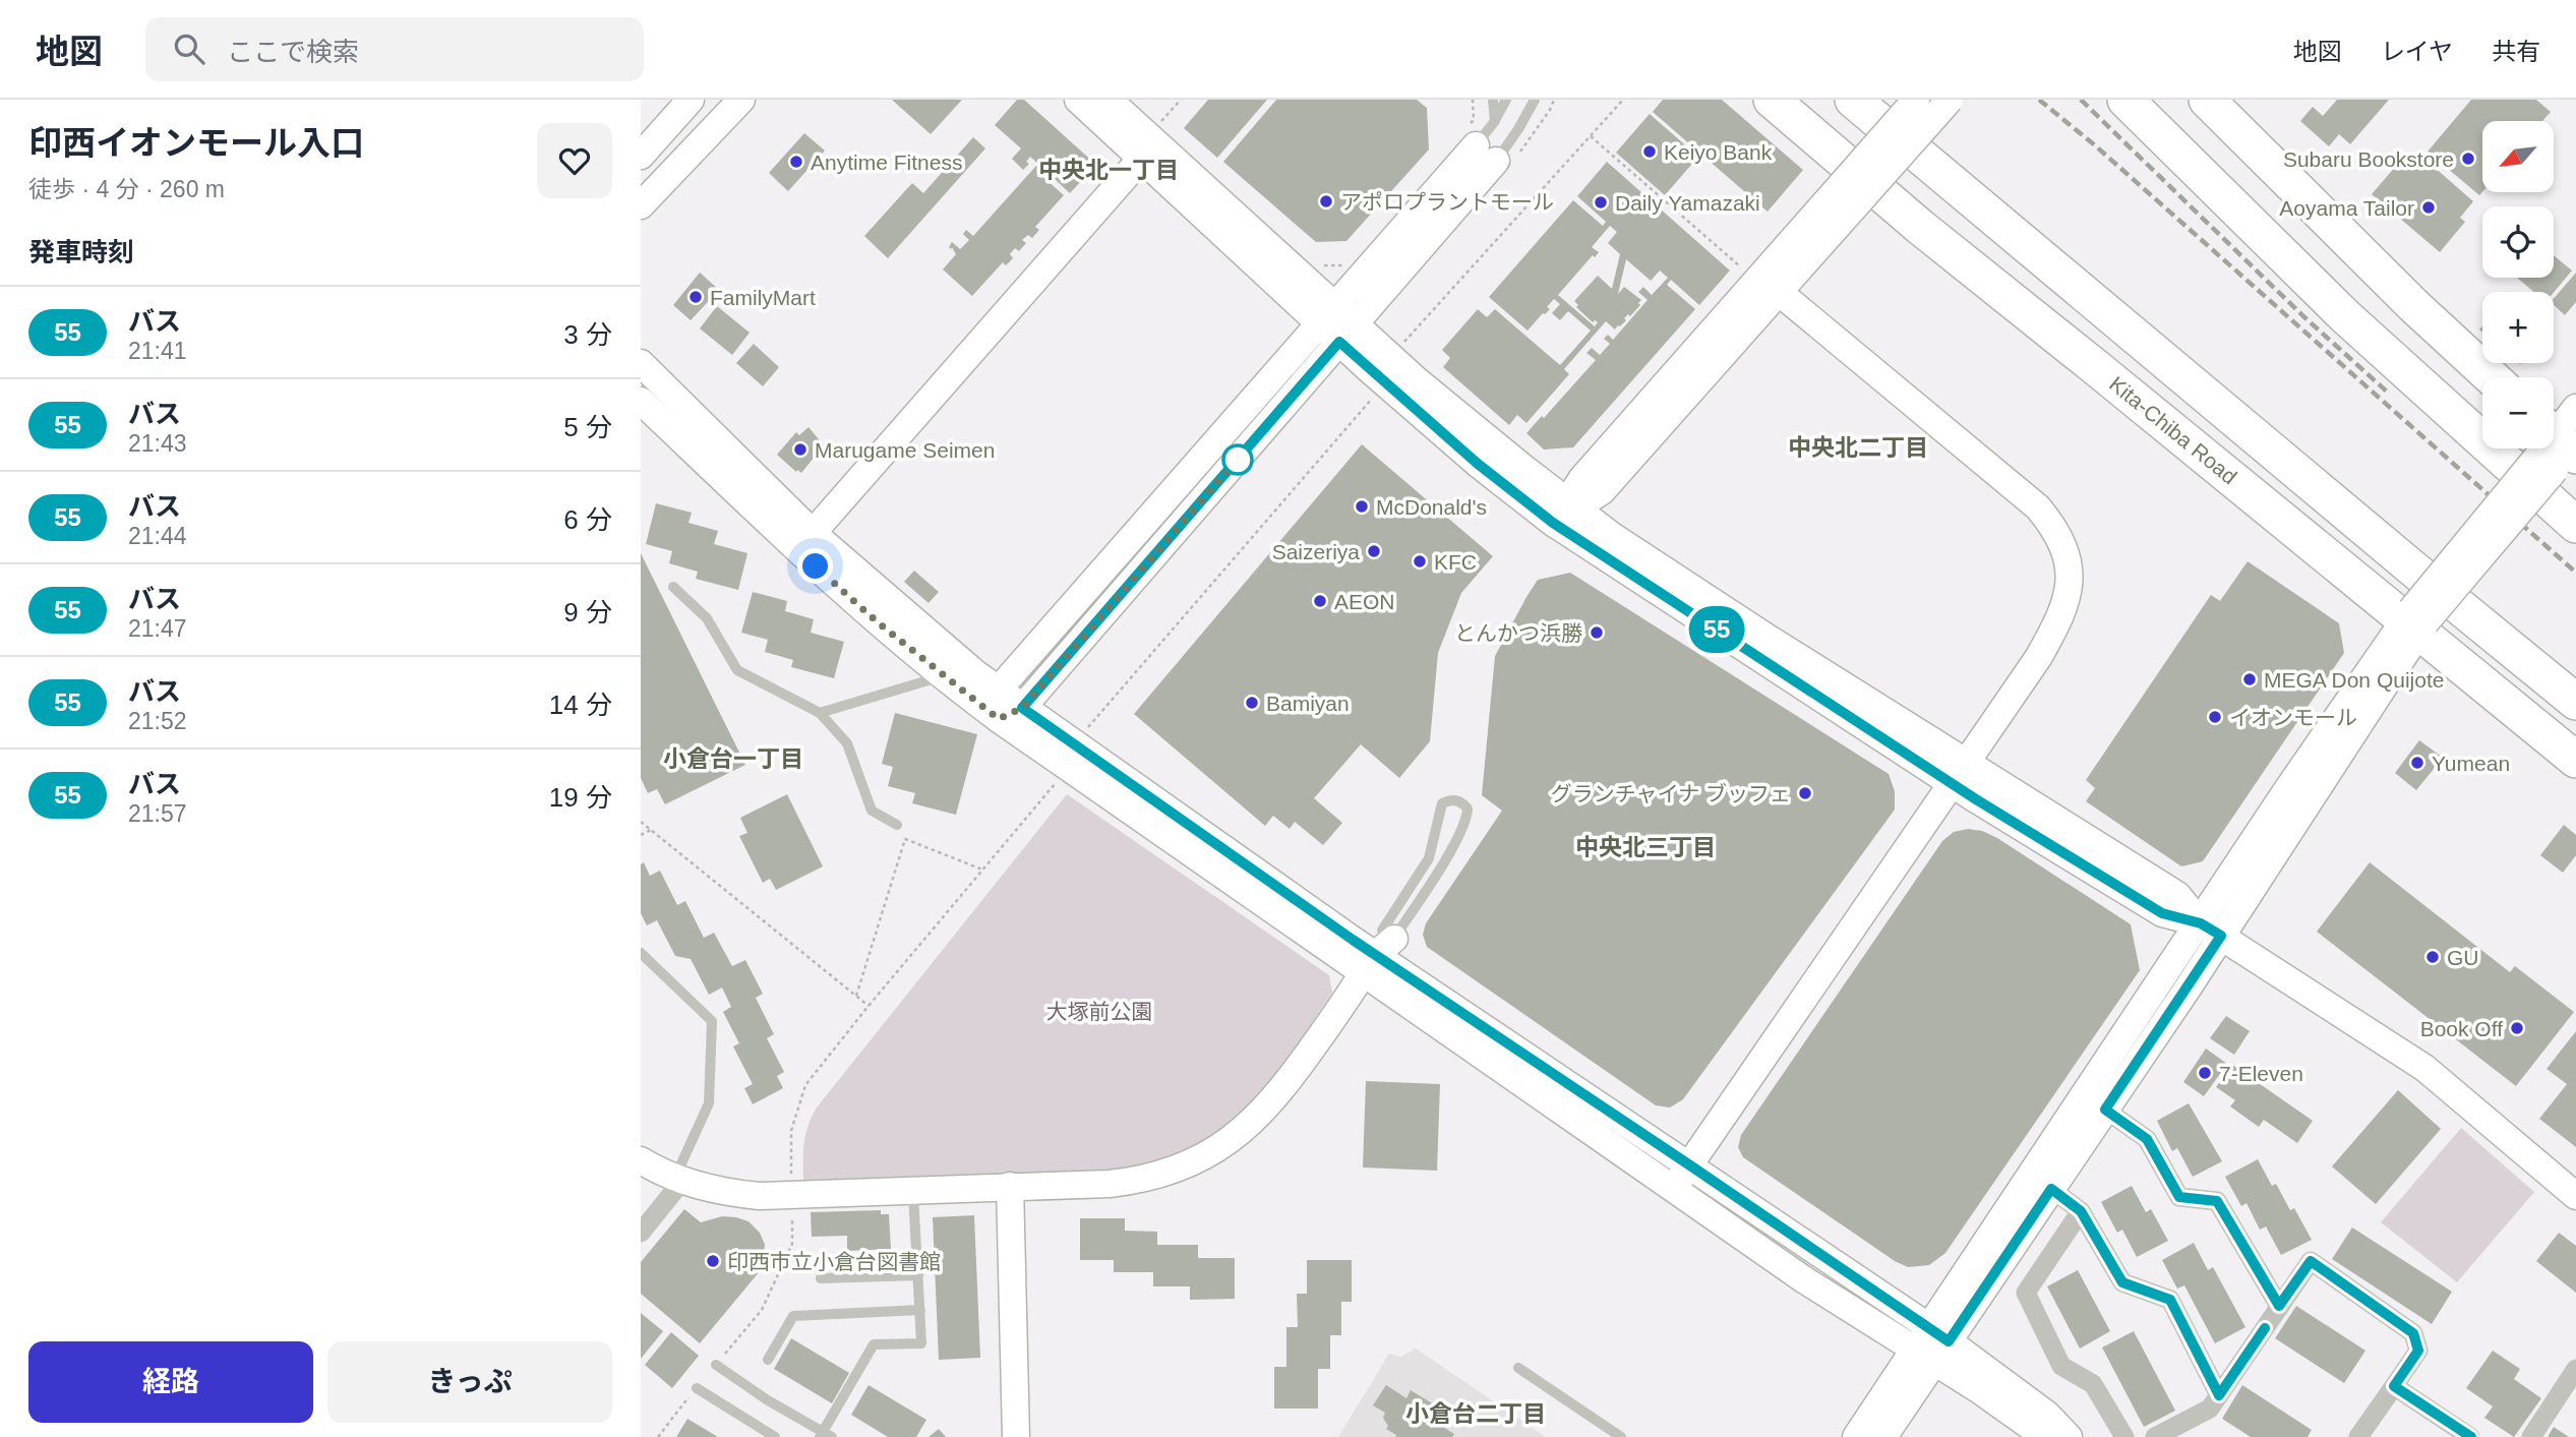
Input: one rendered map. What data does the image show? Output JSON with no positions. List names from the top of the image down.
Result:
{
  "streets": {
    "highway": ["Kita-Chiba Road"]
  },
  "districts": [
    "中央北一丁目",
    "中央北二丁目",
    "小倉台一丁目",
    "中央北三丁目",
    "小倉台二丁目"
  ],
  "parks": ["大塚前公園"],
  "places": [
    "Keiyo Bank",
    "Subaru Bookstore",
    "Anytime Fitness",
    "アポロプラントモール",
    "Daily Yamazaki",
    "Aoyama Tailor",
    "FamilyMart",
    "Marugame Seimen",
    "McDonald's",
    "Saizeriya",
    "KFC",
    "AEON",
    "とんかつ浜勝",
    "MEGA Don Quijote",
    "Bamiyan",
    "イオンモール",
    "Yumean",
    "グランチャイナ ブッフェ",
    "GU",
    "Book Off",
    "7-Eleven",
    "印西市立小倉台図書館"
  ],
  "lines": ["bus line 55"],
  "north": "bottom left",
  "page": {
    "header": "地図",
    "search": "ここで検索",
    "nav": ["地図", "レイヤ", "共有"],
    "heading": [
      ["印西イオンモール入口", "徒歩 · 4 分 · 260 m"],
      "発車時刻"
    ],
    "on_map": "55",
    "map_buttons": ["+", "−"],
    "list": [
      {
        "mark": "55",
        "name": "バス",
        "note": "21:41",
        "value": "3 分"
      },
      {
        "mark": "55",
        "name": "バス",
        "note": "21:43",
        "value": "5 分"
      },
      {
        "mark": "55",
        "name": "バス",
        "note": "21:44",
        "value": "6 分"
      },
      {
        "mark": "55",
        "name": "バス",
        "note": "21:47",
        "value": "9 分"
      },
      {
        "mark": "55",
        "name": "バス",
        "note": "21:52",
        "value": "14 分"
      },
      {
        "mark": "55",
        "name": "バス",
        "note": "21:57",
        "value": "19 分"
      }
    ],
    "buttons": ["経路", "きっぷ"]
  }
}
